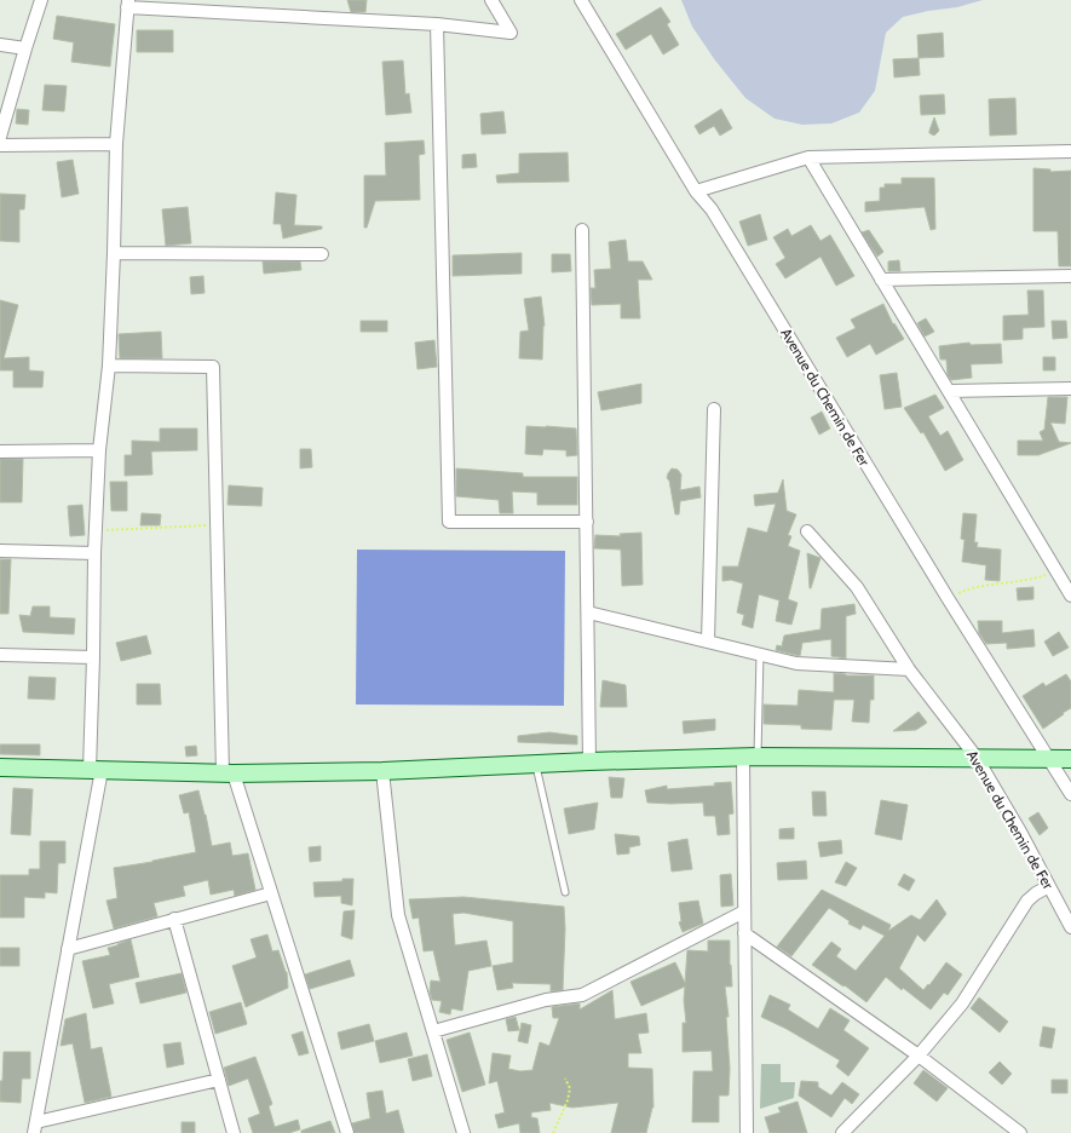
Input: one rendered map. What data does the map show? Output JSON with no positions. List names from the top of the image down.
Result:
{
  "streets": {
    "street": ["Avenue du Chemin de Fer"]
  }
}
